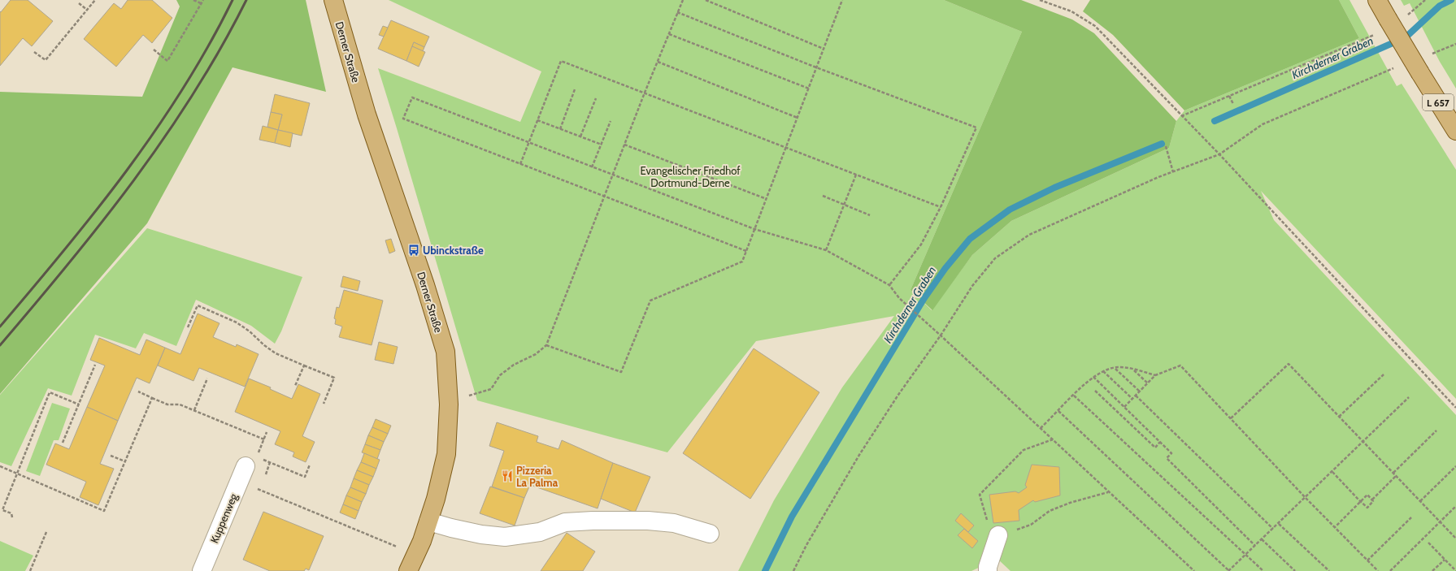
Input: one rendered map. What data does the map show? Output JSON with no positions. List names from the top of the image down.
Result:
{
  "streets": {
    "main road": ["Derner Straße", "L 657"],
    "street": ["Kuppenweg"]
  },
  "water": ["Kirchderner Graben"],
  "parks": ["Evangelischer Friedhof Dortmund-Derne"],
  "places": {
    "bus stop": ["Ubinckstraße"],
    "restaurant": ["Pizzeria La Palma"]
  }
}
